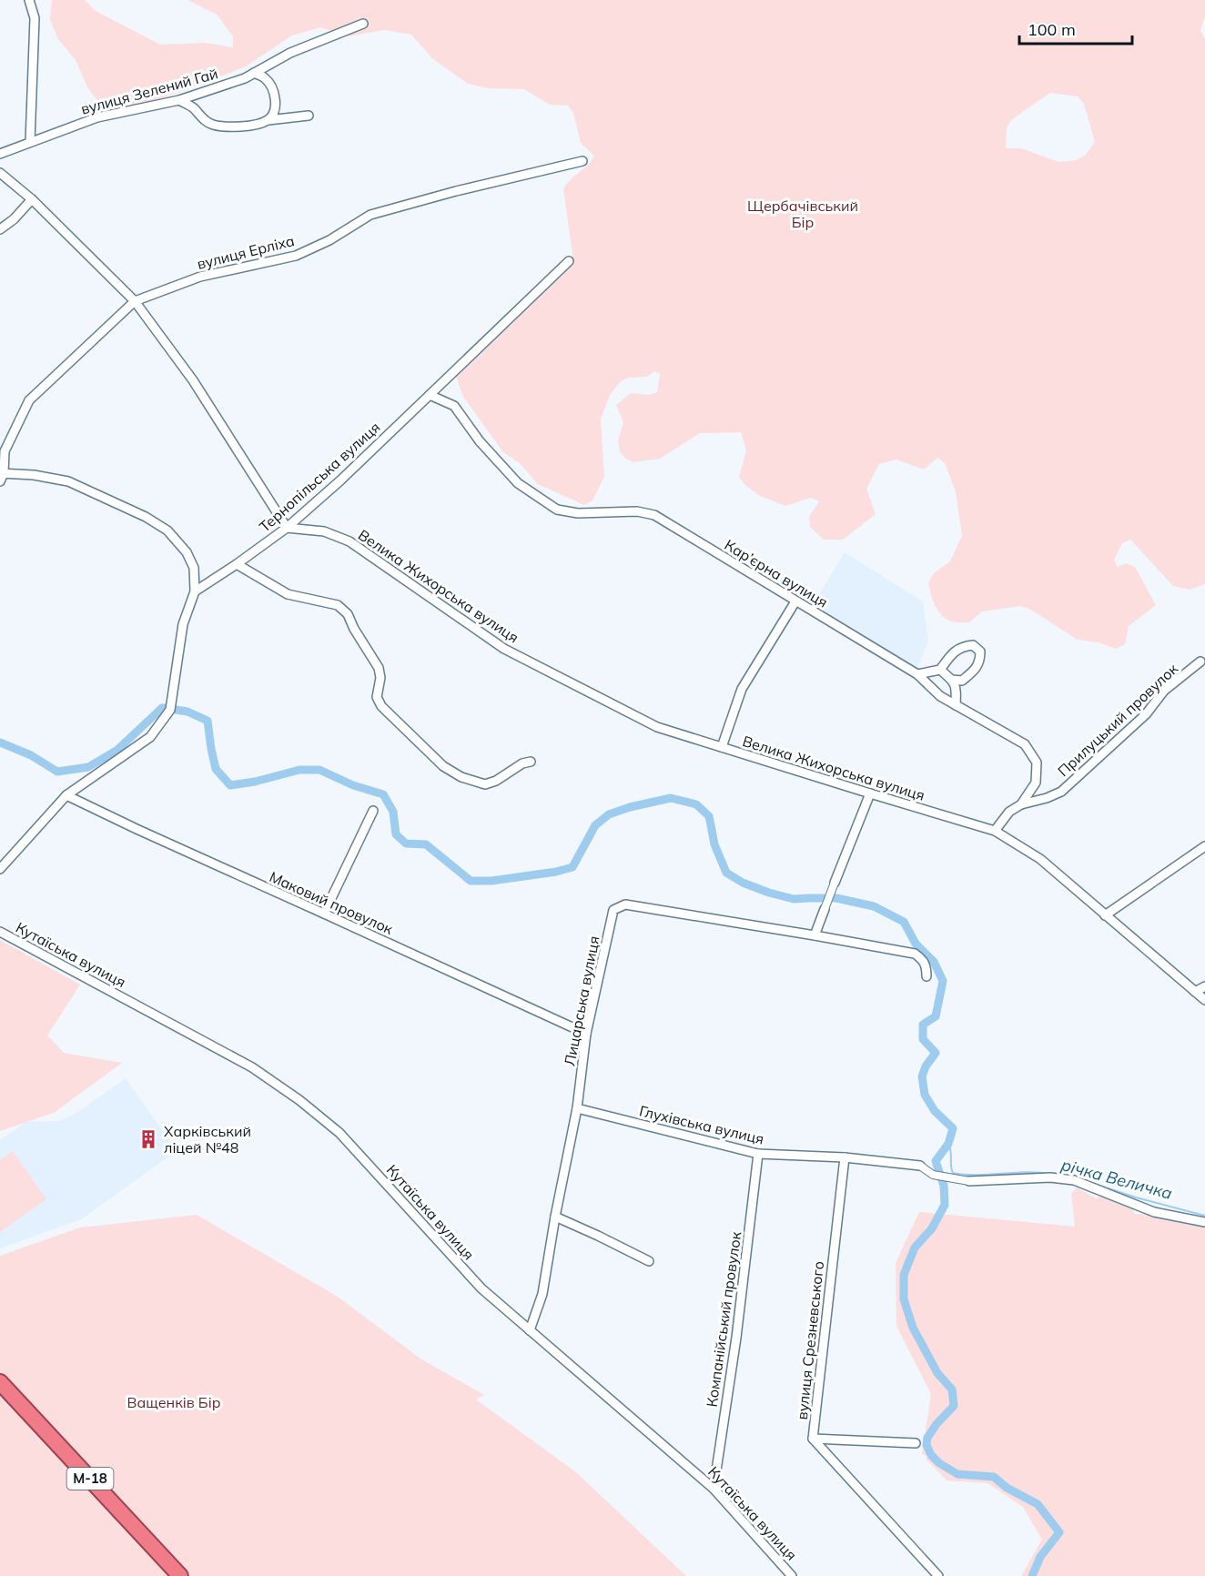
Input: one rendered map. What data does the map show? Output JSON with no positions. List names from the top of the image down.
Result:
{
  "streets": {
    "highway": ["М-18"],
    "street": [
      "вулиця Зелений Гай",
      "вулиця Ерліха",
      "Тернопільська вулиця",
      "Кар’єрна вулиця",
      "Велика Жихорська вулиця",
      "Прилуцький провулок",
      "Маковий провулок",
      "Кутаїська вулиця",
      "Лицарська вулиця",
      "Глухівська вулиця",
      "Компанійський провулок",
      "вулиця Срезневського"
    ]
  },
  "crossings": [
    ["Тернопільська вулиця", "Кар’єрна вулиця"],
    ["Тернопільська вулиця", "Велика Жихорська вулиця"],
    ["Кар’єрна вулиця", "Велика Жихорська вулиця"],
    ["Кар’єрна вулиця", "Прилуцький провулок"],
    ["Маковий провулок", "Лицарська вулиця"],
    ["Кутаїська вулиця", "Лицарська вулиця"],
    ["Кутаїська вулиця", "Компанійський провулок"],
    ["Лицарська вулиця", "Глухівська вулиця"],
    ["Глухівська вулиця", "Компанійський провулок"],
    ["Глухівська вулиця", "вулиця Срезневського"]
  ],
  "water": ["річка Величка"],
  "parks": ["Щербачівський Бір", "Ващенків Бір"],
  "places": {
    "building": ["Харківський ліцей №48"]
  },
  "scale_bar": "100 m"
}
